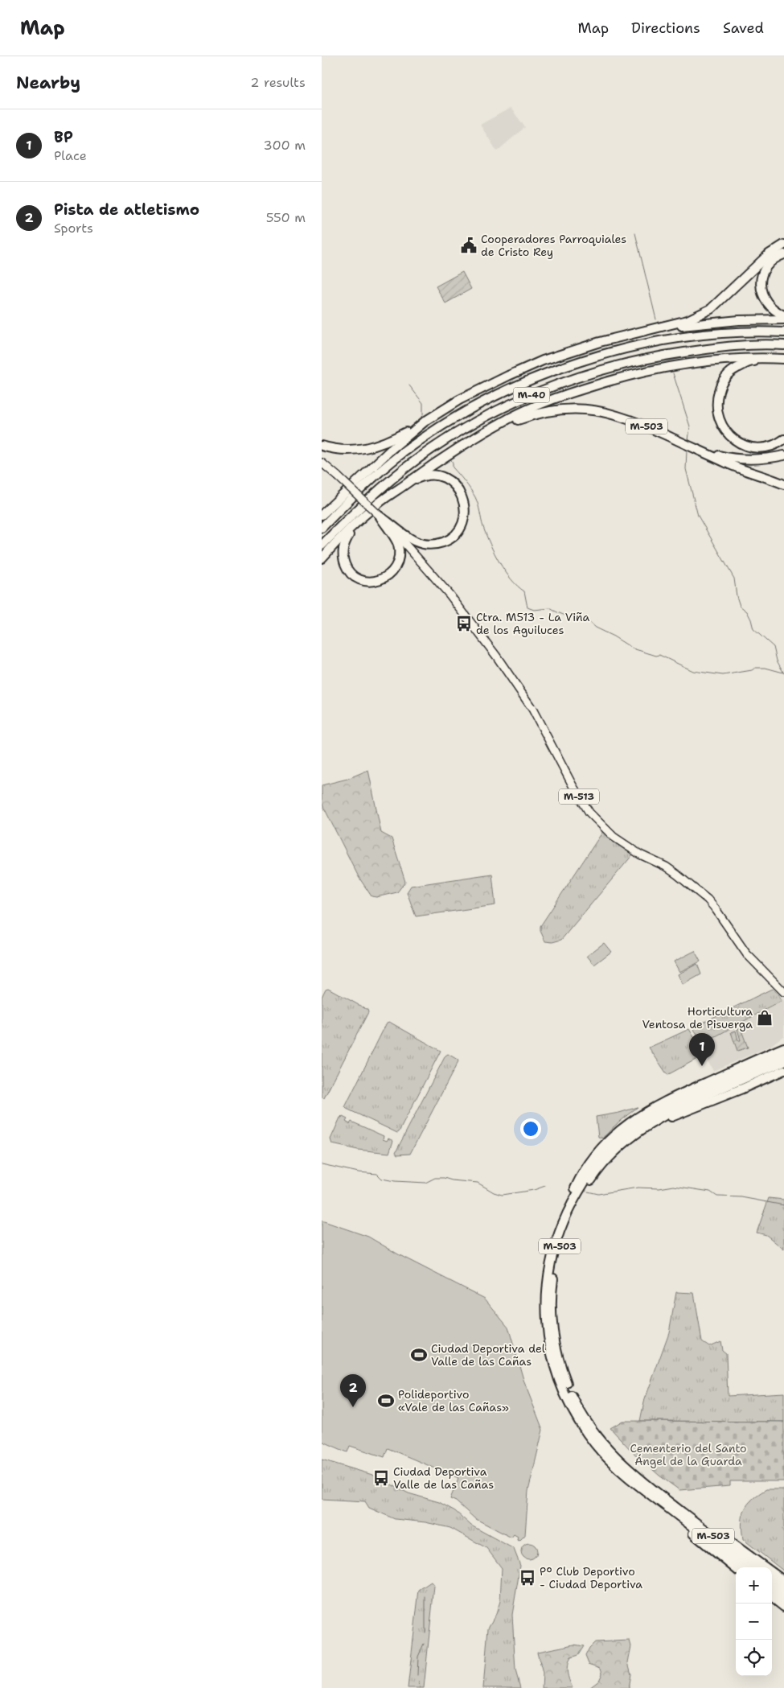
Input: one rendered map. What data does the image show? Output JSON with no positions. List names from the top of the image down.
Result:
{
  "streets": {
    "highway": ["M-40", "M-503"],
    "main road": ["M-513"]
  },
  "parks": ["Cementerio del Santo Ángel de la Guarda"],
  "places": {
    "public building": ["Cooperadores Parroquiales de Cristo Rey"],
    "bus stop": ["Ctra. M513 - La Viña de los Aguiluces", "Ciudad Deportiva Valle de las Cañas", "Pº Club Deportivo - Ciudad Deportiva"],
    "shop": ["Horticultura Ventosa de Pisuerga"],
    "sports": ["Ciudad Deportiva del Valle de las Cañas", "Polideportivo «Vale de las Cañas»"]
  },
  "page": {
    "header": "Map",
    "nav": ["Map", "Directions", "Saved"],
    "heading": ["Nearby", "2 results"],
    "list": [
      {
        "mark": "1",
        "name": "BP",
        "note": "Place",
        "value": "300 m"
      },
      {
        "mark": "2",
        "name": "Pista de atletismo",
        "note": "Sports",
        "value": "550 m"
      }
    ],
    "pins": ["1", "2"],
    "map_buttons": ["+", "−"]
  }
}
